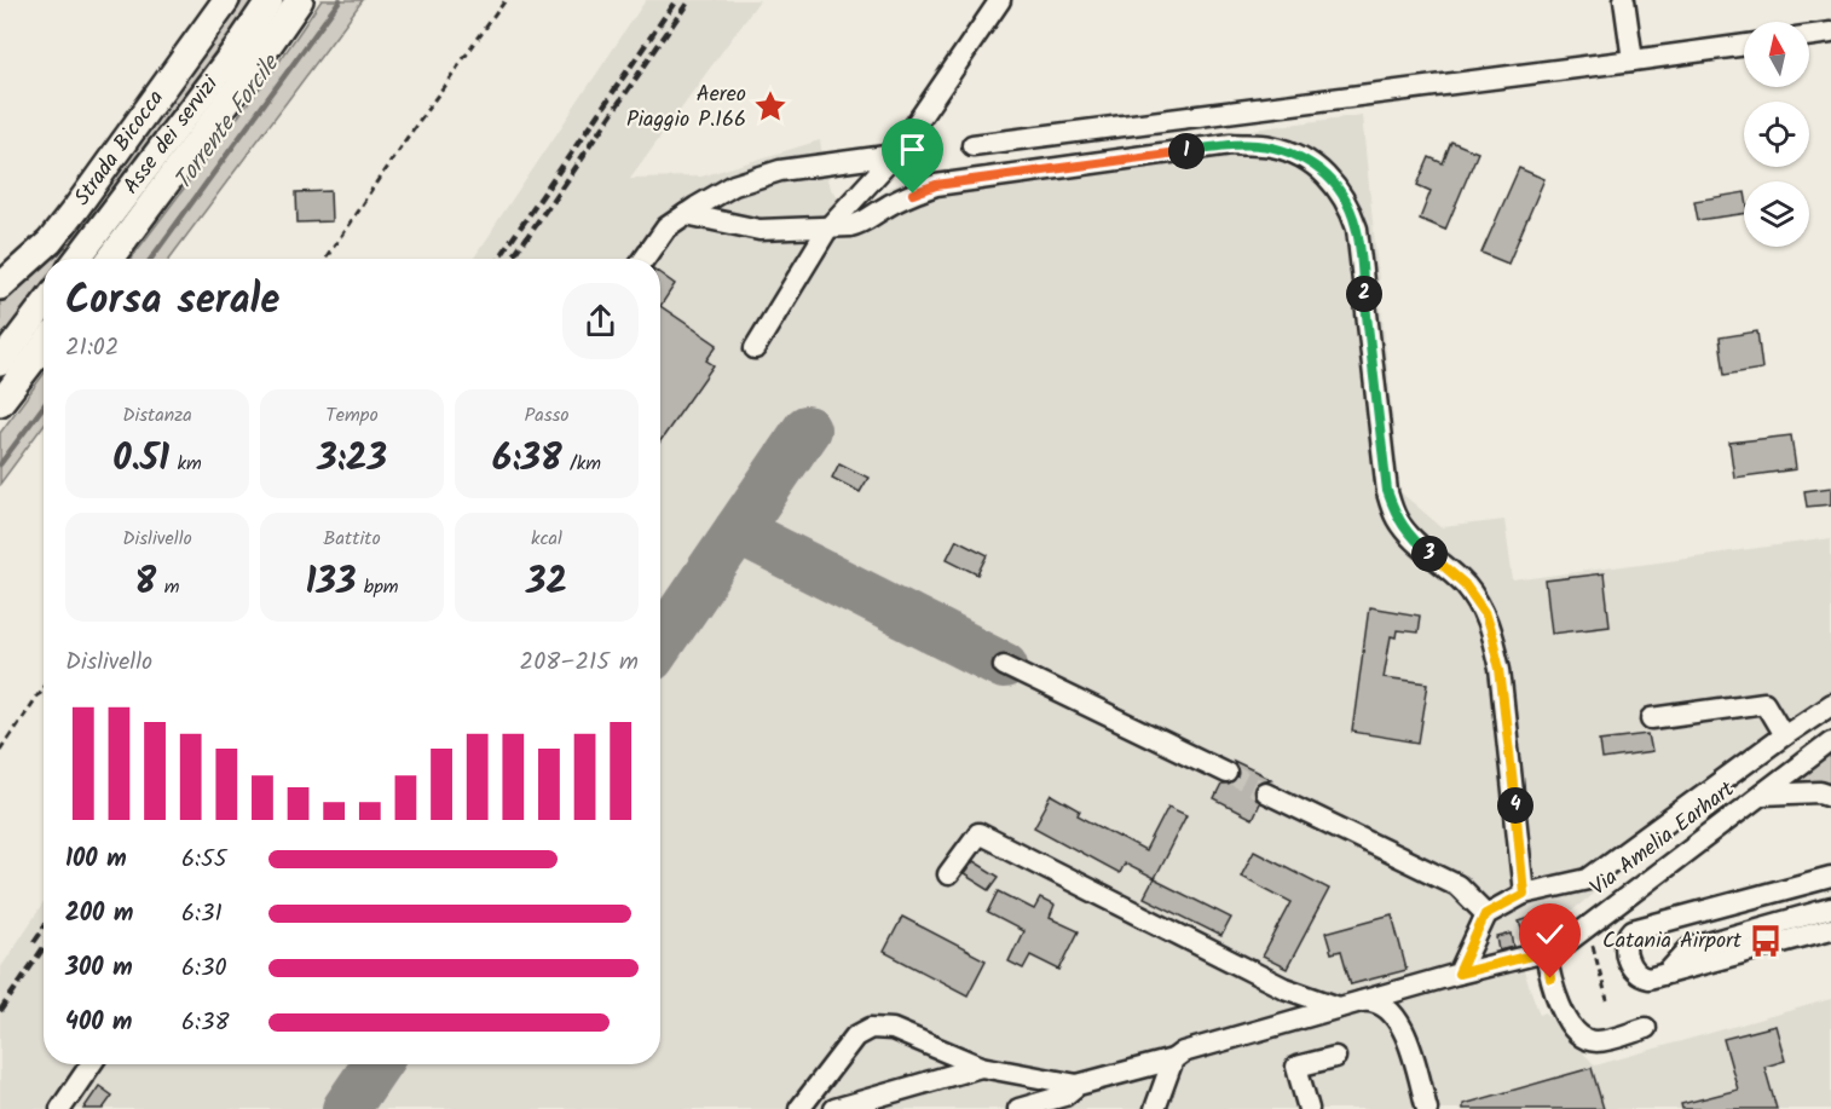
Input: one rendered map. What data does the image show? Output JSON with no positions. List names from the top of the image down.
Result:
{
  "streets": {
    "main road": ["Asse dei servizi", "Strada Bicocca"],
    "street": ["Via Amelia Earhart"]
  },
  "water": ["Torrente Forcile"],
  "places": {
    "place": ["Aereo Piaggio P.166"],
    "bus stop": ["Catania Airport"]
  },
  "north": "top",
  "page": {
    "pins": [
      "1",
      "2",
      "3",
      "4"
    ],
    "heading": ["Corsa serale", "21:02"],
    "stats": [
      ["Distanza", "0.51 km"],
      ["Tempo", "3:23"],
      ["Passo", "6:38 /km"],
      ["Dislivello", "8 m"],
      ["Battito", "133 bpm"],
      ["kcal", "32"]
    ],
    "chart": ["Dislivello", "208–215 m"],
    "list": [
      {
        "name": "100 m",
        "note": "6:55"
      },
      {
        "name": "200 m",
        "note": "6:31"
      },
      {
        "name": "300 m",
        "note": "6:30"
      },
      {
        "name": "400 m",
        "note": "6:38"
      }
    ]
  }
}
